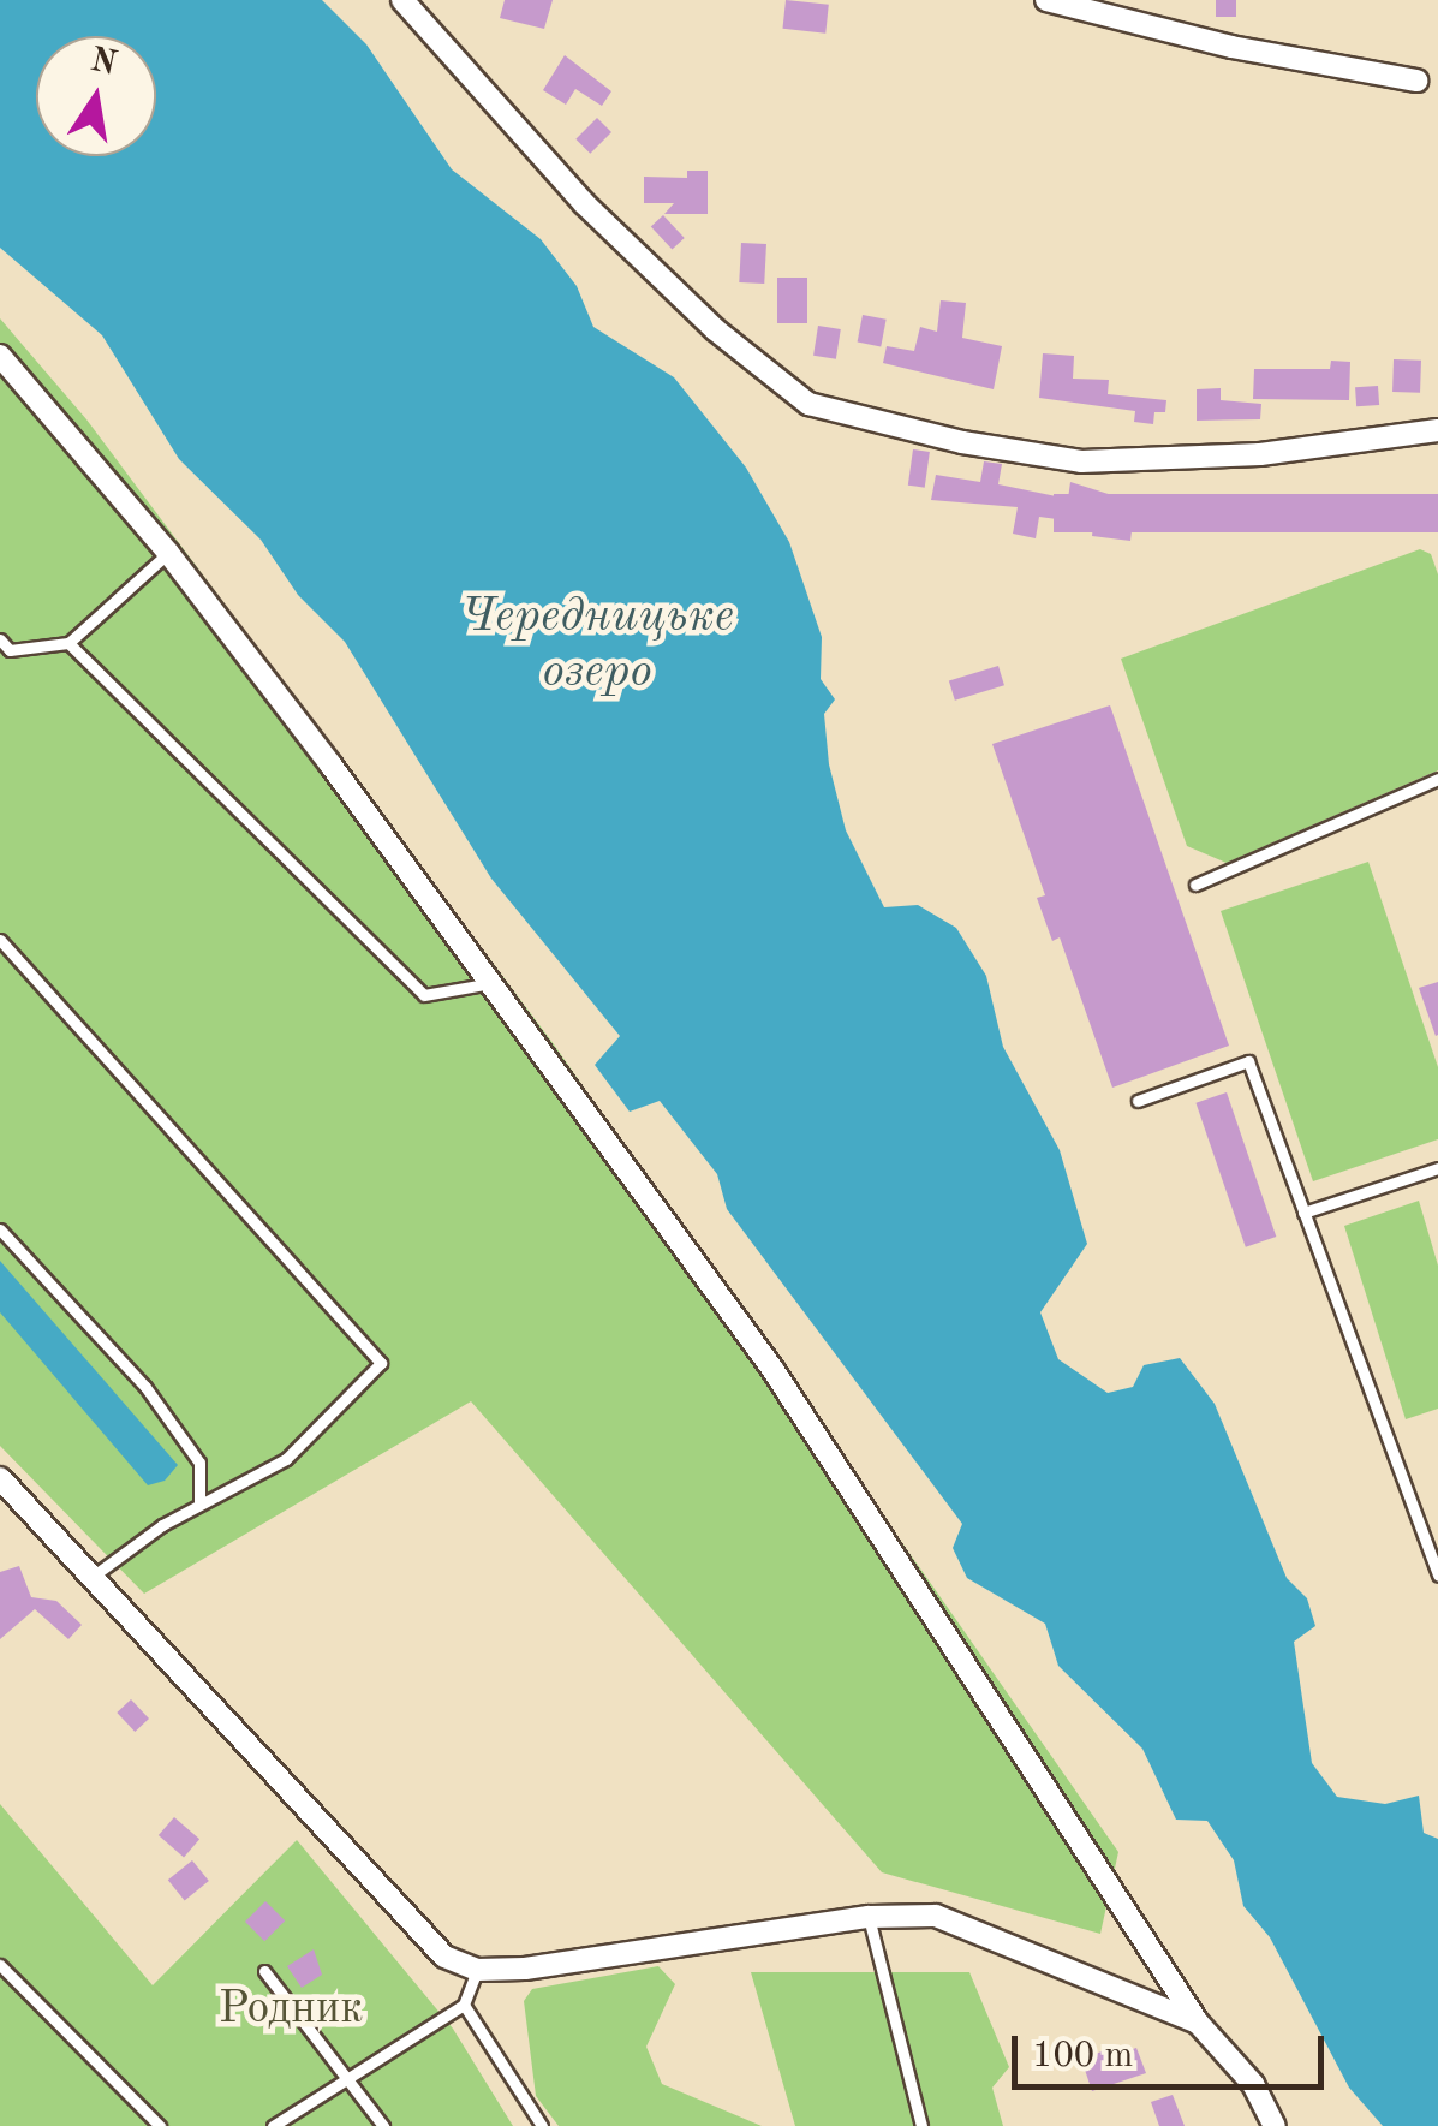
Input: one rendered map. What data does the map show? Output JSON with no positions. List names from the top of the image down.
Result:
{
  "water": ["Чередницьке озеро"],
  "parks": ["Родник"],
  "scale_bar": "100 m",
  "north": "top"
}
